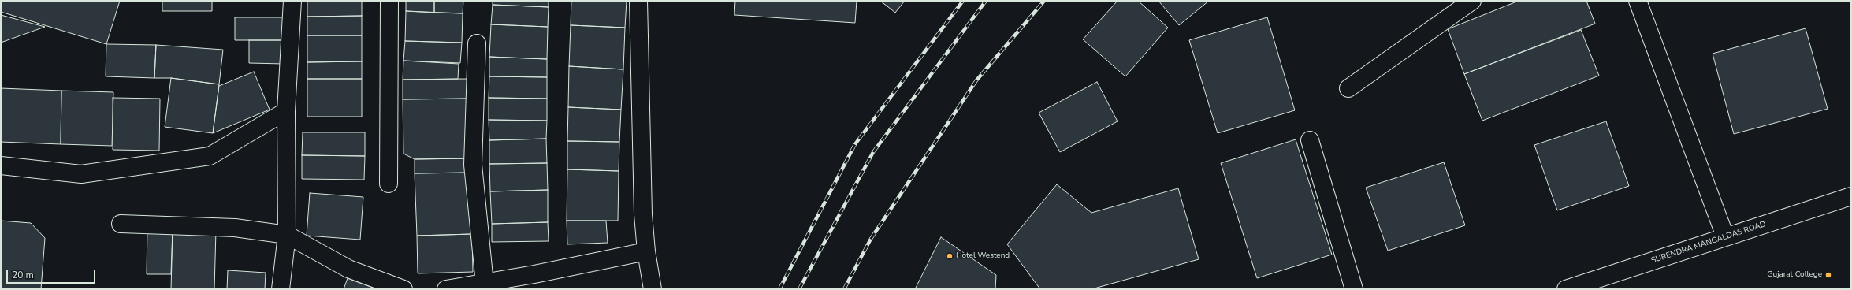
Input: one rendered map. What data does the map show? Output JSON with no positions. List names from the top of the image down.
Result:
{
  "streets": {
    "street": ["SURENDRA MANGALDAS ROAD"]
  },
  "places": ["Hotel Westend", "Gujarat College"],
  "scale_bar": "20 m"
}
